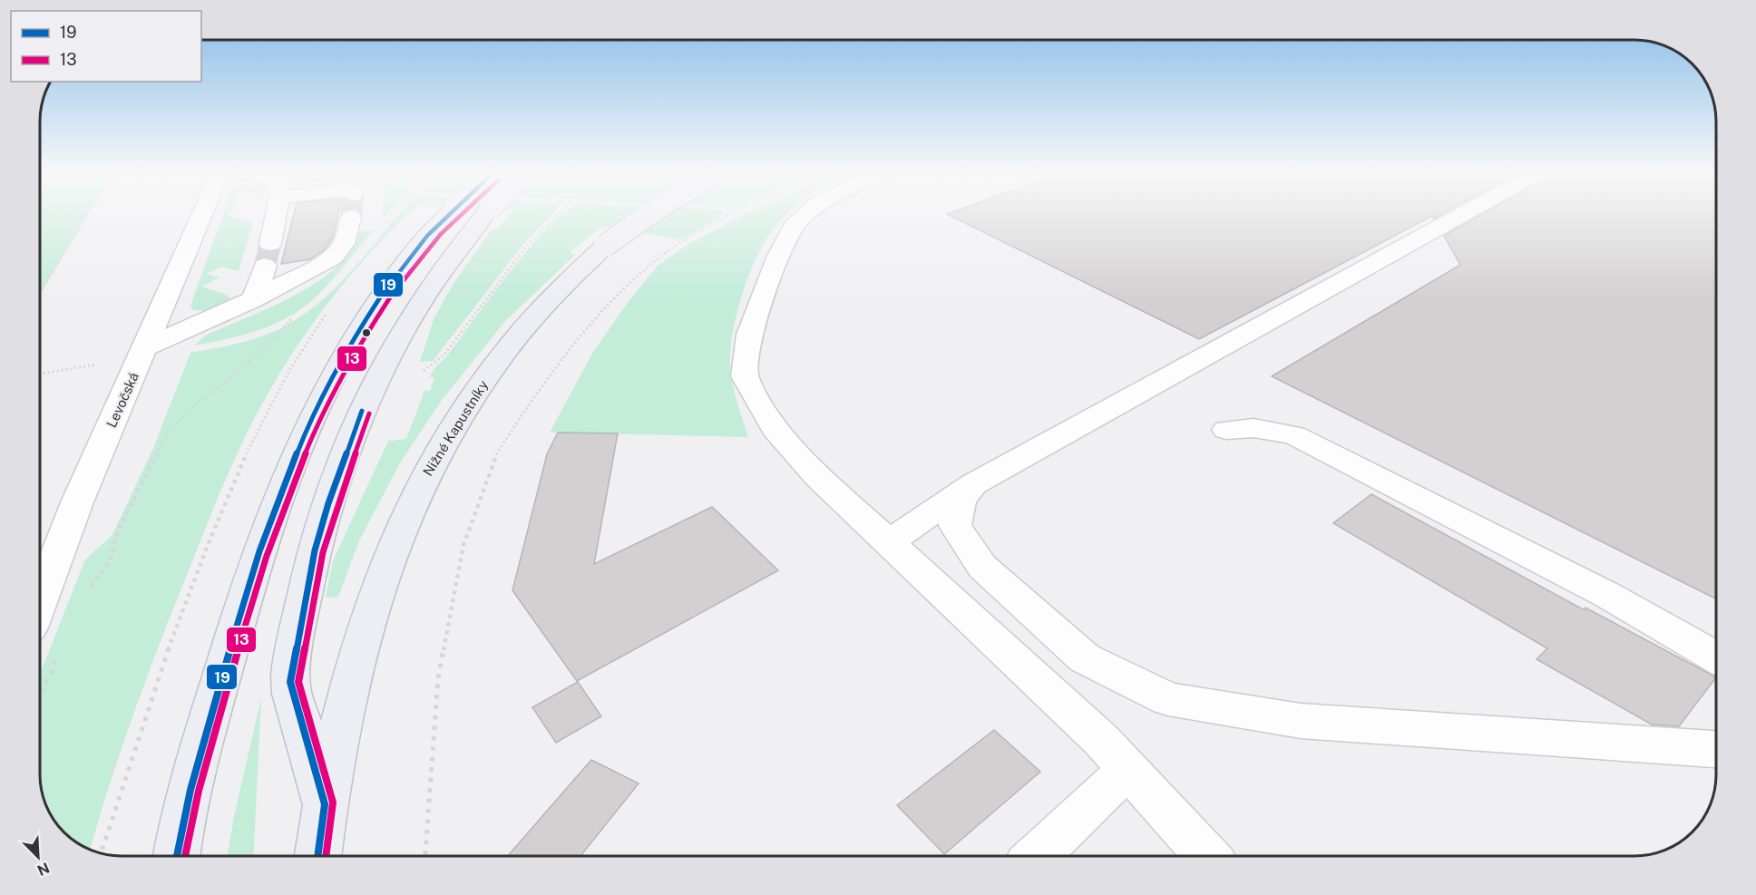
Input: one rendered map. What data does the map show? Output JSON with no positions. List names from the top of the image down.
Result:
{
  "streets": {
    "highway": ["Nižné Kapustníky"],
    "street": ["Levočská"]
  },
  "lines": ["transit line 19", "transit line 13"],
  "legend": ["19", "13"],
  "north": "bottom right"
}
